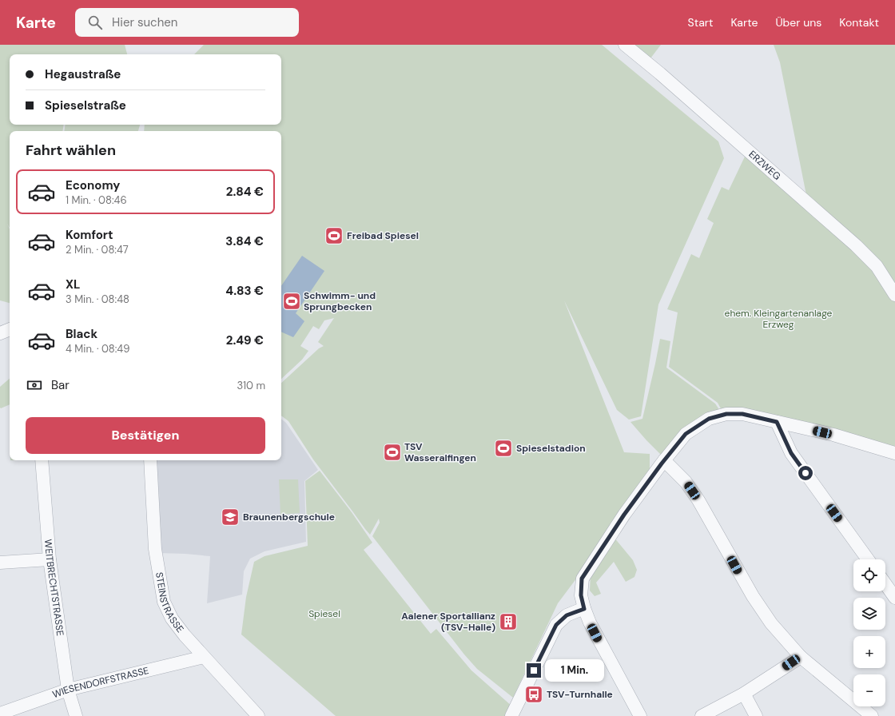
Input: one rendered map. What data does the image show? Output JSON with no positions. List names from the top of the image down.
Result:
{
  "streets": {
    "street": [
      "ERZWEG",
      "WEITBRECHTSTRASSE",
      "STEINSTRASSE",
      "WIESENDORFSTRASSE"
    ]
  },
  "crossings": [
    ["WEITBRECHTSTRASSE", "WIESENDORFSTRASSE"],
    ["STEINSTRASSE", "WIESENDORFSTRASSE"]
  ],
  "parks": ["ehem. Kleingartenanlage Erzweg", "Spiesel"],
  "places": {
    "sports": [
      "Freibad Spiesel",
      "Schwimm- und Sprungbecken",
      "Spieselstadion",
      "TSV Wasseralfingen"
    ],
    "school or university": ["Braunenbergschule"],
    "building": ["Aalener Sportallianz (TSV-Halle)"],
    "bus stop": ["TSV-Turnhalle"]
  },
  "page": {
    "header": "Karte",
    "search": "Hier suchen",
    "nav": [
      "Start",
      "Karte",
      "Über uns",
      "Kontakt"
    ],
    "banner": ["Hegaustraße", "Spieselstraße"],
    "heading": "Fahrt wählen",
    "list": [
      {
        "name": "Economy",
        "note": "1 Min. · 08:46",
        "value": "2.84 €"
      },
      {
        "name": "Komfort",
        "note": "2 Min. · 08:47",
        "value": "3.84 €"
      },
      {
        "name": "XL",
        "note": "3 Min. · 08:48",
        "value": "4.83 €"
      },
      {
        "name": "Black",
        "note": "4 Min. · 08:49",
        "value": "2.49 €"
      }
    ],
    "pay": ["Bar", "310 m"],
    "buttons": "Bestätigen",
    "map_buttons": ["+", "−"],
    "bubble": "1 Min."
  }
}
